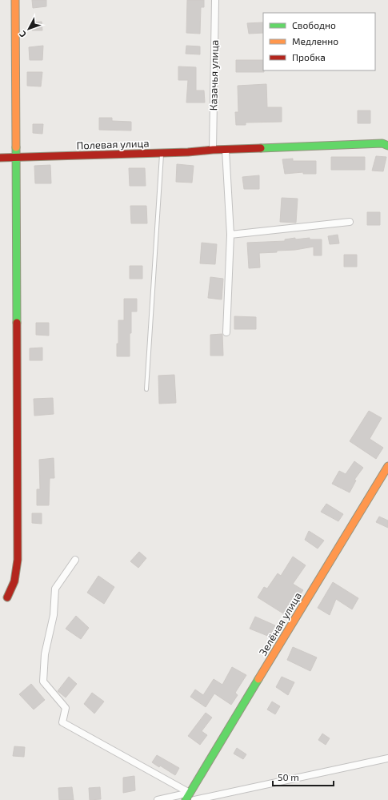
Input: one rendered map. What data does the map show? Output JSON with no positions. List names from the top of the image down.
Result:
{
  "streets": {
    "street": ["Казачья улица", "Полевая улица", "Зелёная улица"]
  },
  "crossings": [
    ["Казачья улица", "Полевая улица"]
  ],
  "legend": ["Свободно", "Медленно", "Пробка"],
  "scale_bar": "50 m",
  "north": "bottom left"
}
